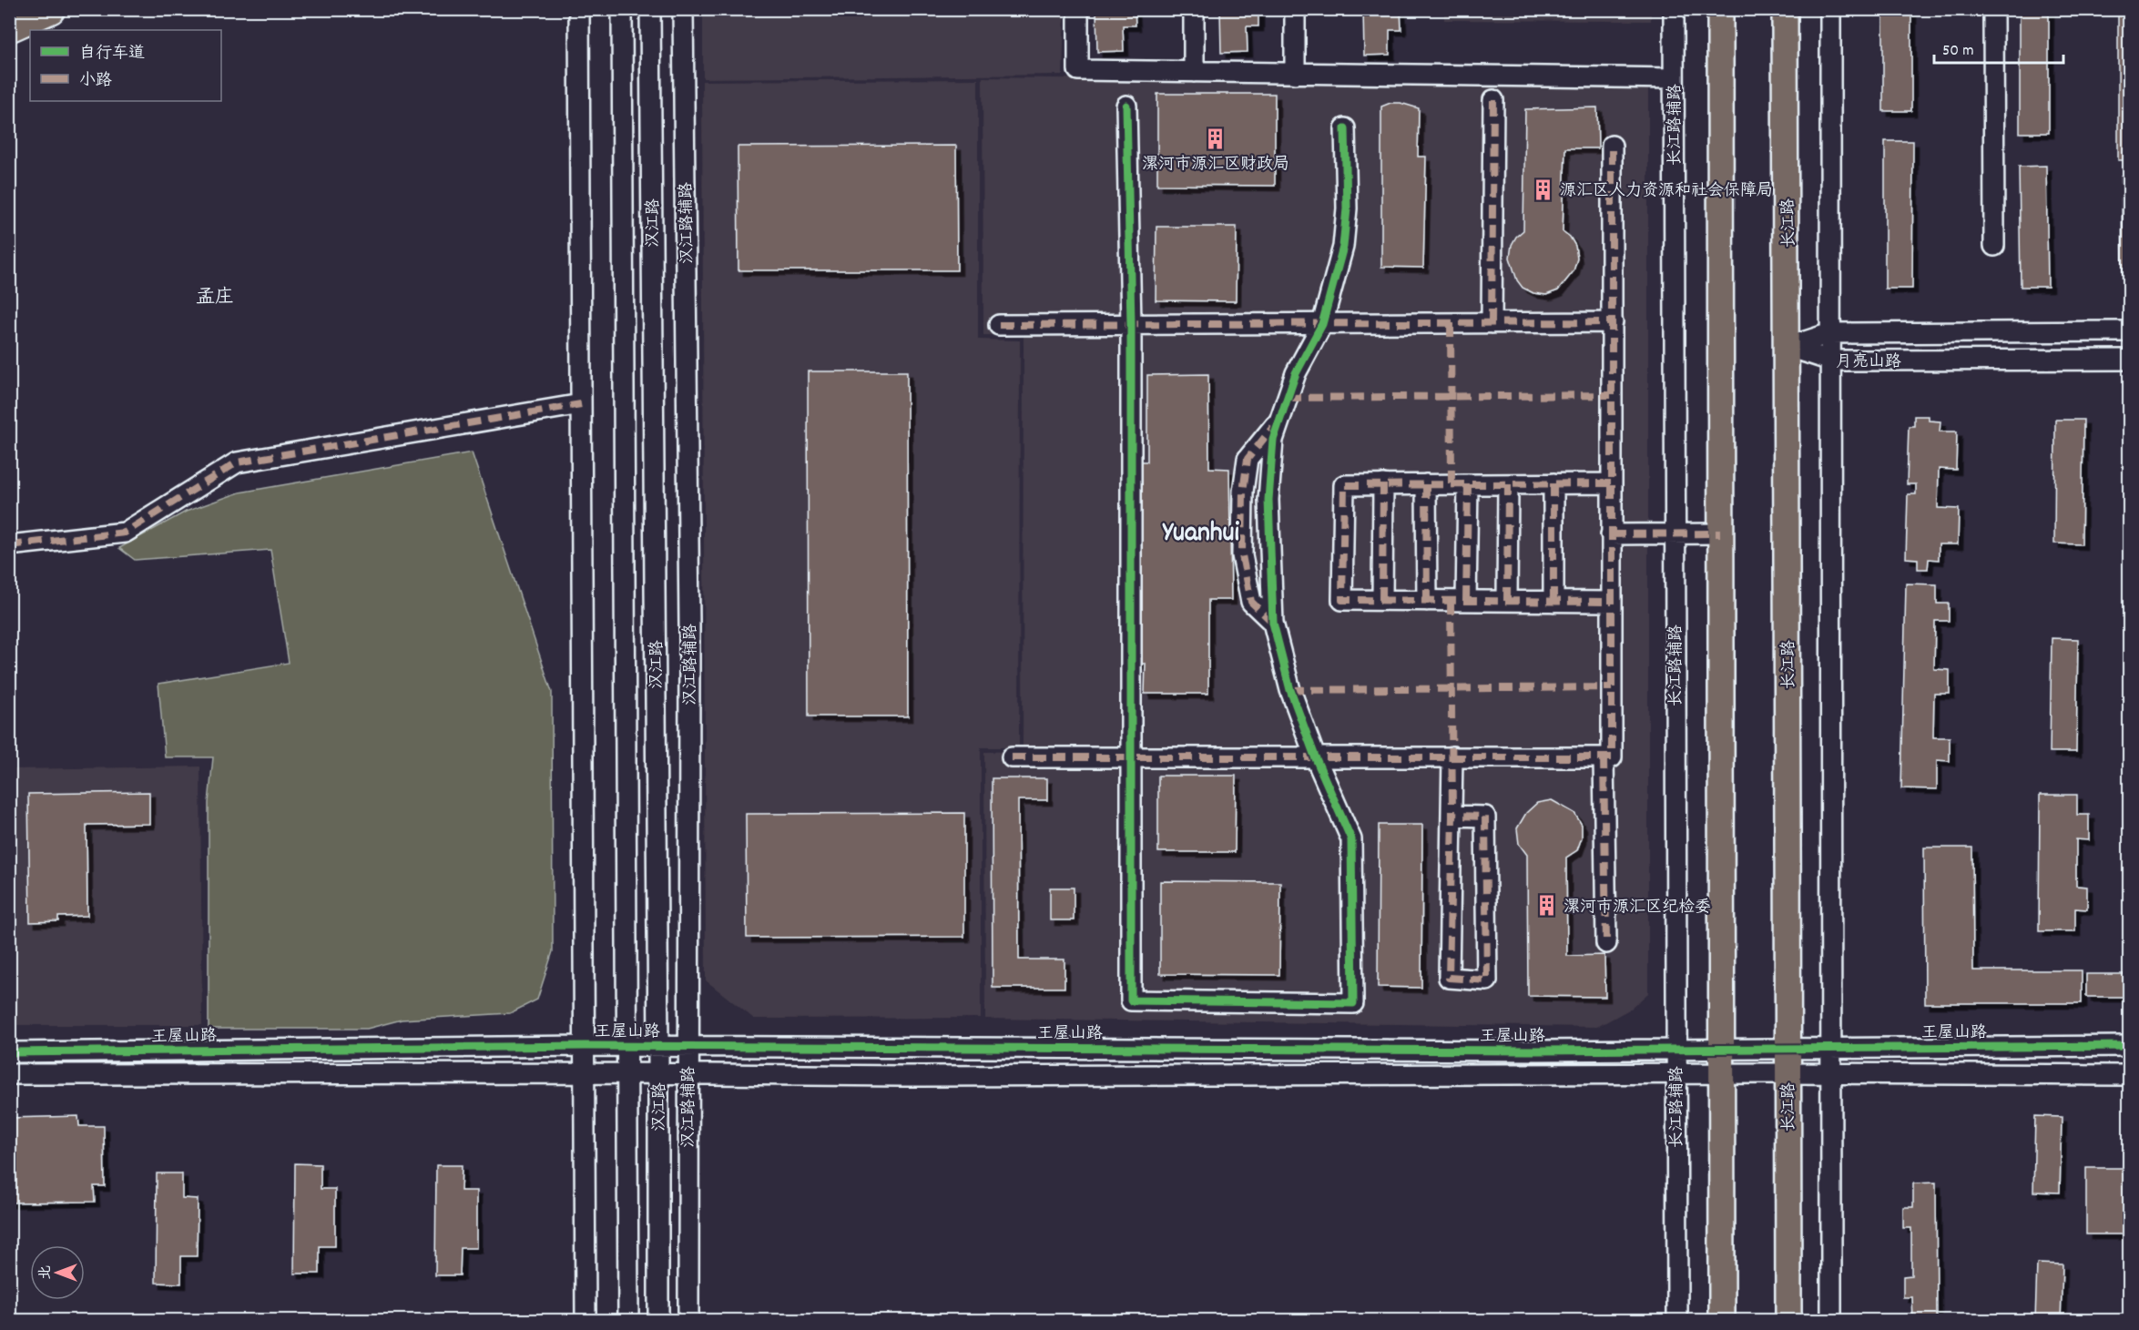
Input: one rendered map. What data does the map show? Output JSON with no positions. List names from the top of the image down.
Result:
{
  "streets": {
    "main road": ["长江路"],
    "street": [
      "长江路辅路",
      "汉江路",
      "汉江路辅路",
      "月亮山路",
      "王屋山路"
    ]
  },
  "crossings": [
    ["长江路辅路", "王屋山路"],
    ["汉江路", "王屋山路"],
    ["汉江路辅路", "王屋山路"],
    ["长江路", "月亮山路"],
    ["长江路", "王屋山路"]
  ],
  "districts": ["孟庄", "Yuanhui"],
  "places": {
    "building": ["漯河市源汇区财政局", "源汇区人力资源和社会保障局", "漯河市源汇区纪检委"]
  },
  "legend": ["自行车道", "小路"],
  "scale_bar": "50 m",
  "north": "left"
}
